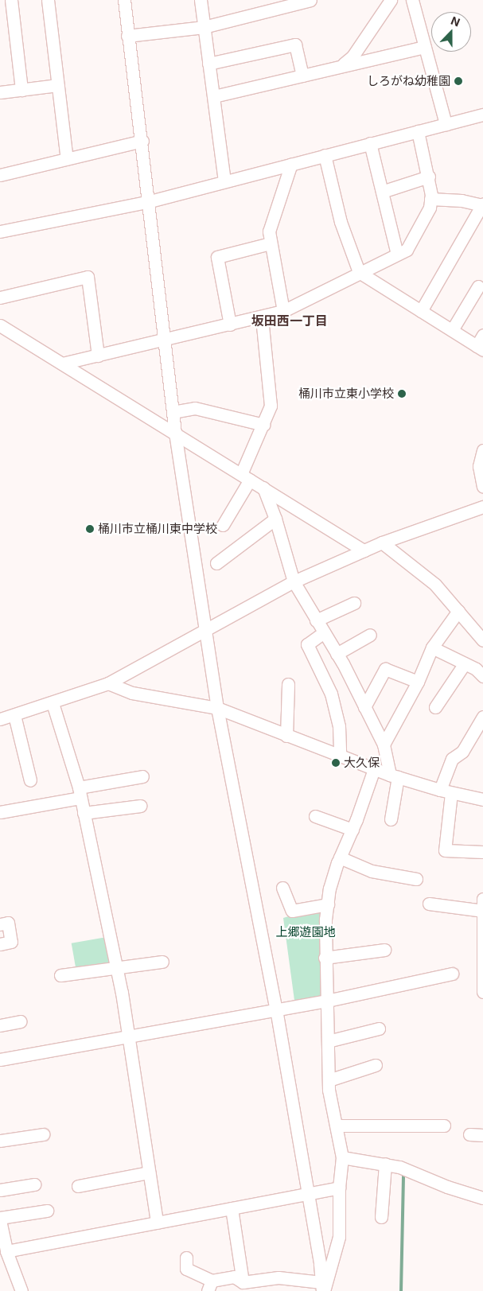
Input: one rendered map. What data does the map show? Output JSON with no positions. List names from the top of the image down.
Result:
{
  "districts": ["坂田西一丁目"],
  "parks": ["上郷遊園地"],
  "places": [
    "しろがね幼稚園",
    "桶川市立東小学校",
    "桶川市立桶川東中学校",
    "大久保"
  ],
  "north": "top"
}
